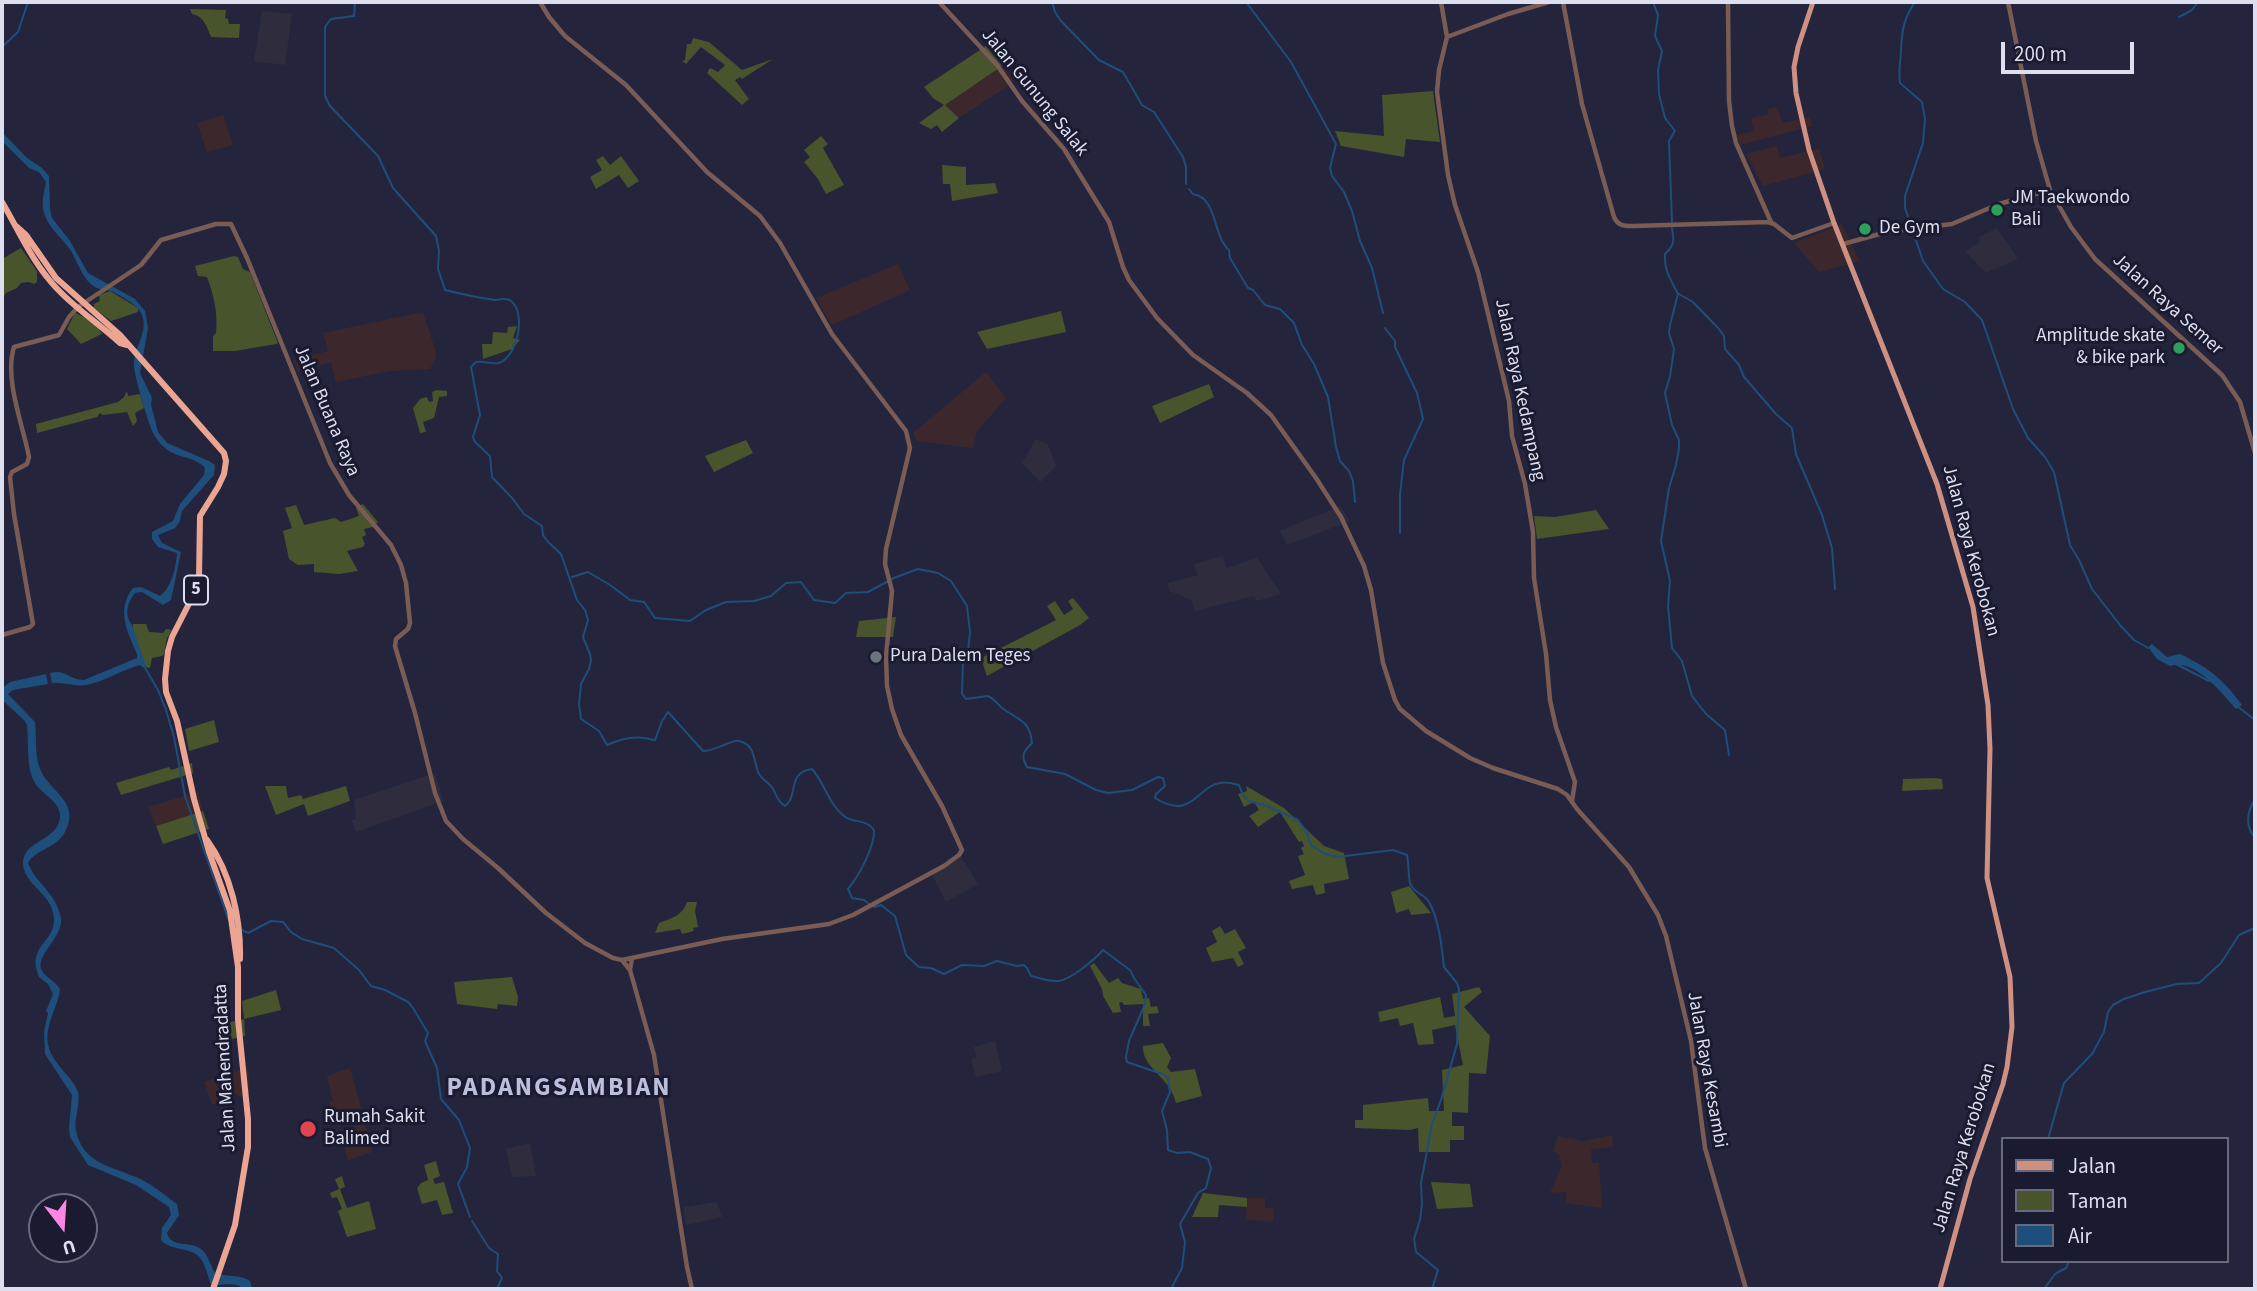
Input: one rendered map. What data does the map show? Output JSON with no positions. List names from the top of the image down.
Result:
{
  "streets": {
    "highway": ["5", "Jalan Mahendradatta"],
    "main road": ["Jalan Raya Kerobokan"],
    "street": [
      "Jalan Gunung Salak",
      "Jalan Raya Semer",
      "Jalan Raya Kedampang",
      "Jalan Buana Raya",
      "Jalan Raya Kesambi"
    ]
  },
  "crossings": [
    ["Jalan Gunung Salak", "Jalan Raya Kesambi"],
    ["Jalan Raya Kedampang", "Jalan Raya Kesambi"],
    ["Jalan Buana Raya", "Jalan Mahendradatta"]
  ],
  "districts": ["PADANGSAMBIAN"],
  "places": [
    "JM Taekwondo Bali",
    "De Gym",
    "Amplitude skate & bike park",
    "Pura Dalem Teges",
    "Rumah Sakit Balimed"
  ],
  "legend": ["Jalan", "Taman", "Air"],
  "scale_bar": "200 m",
  "north": "bottom"
}
